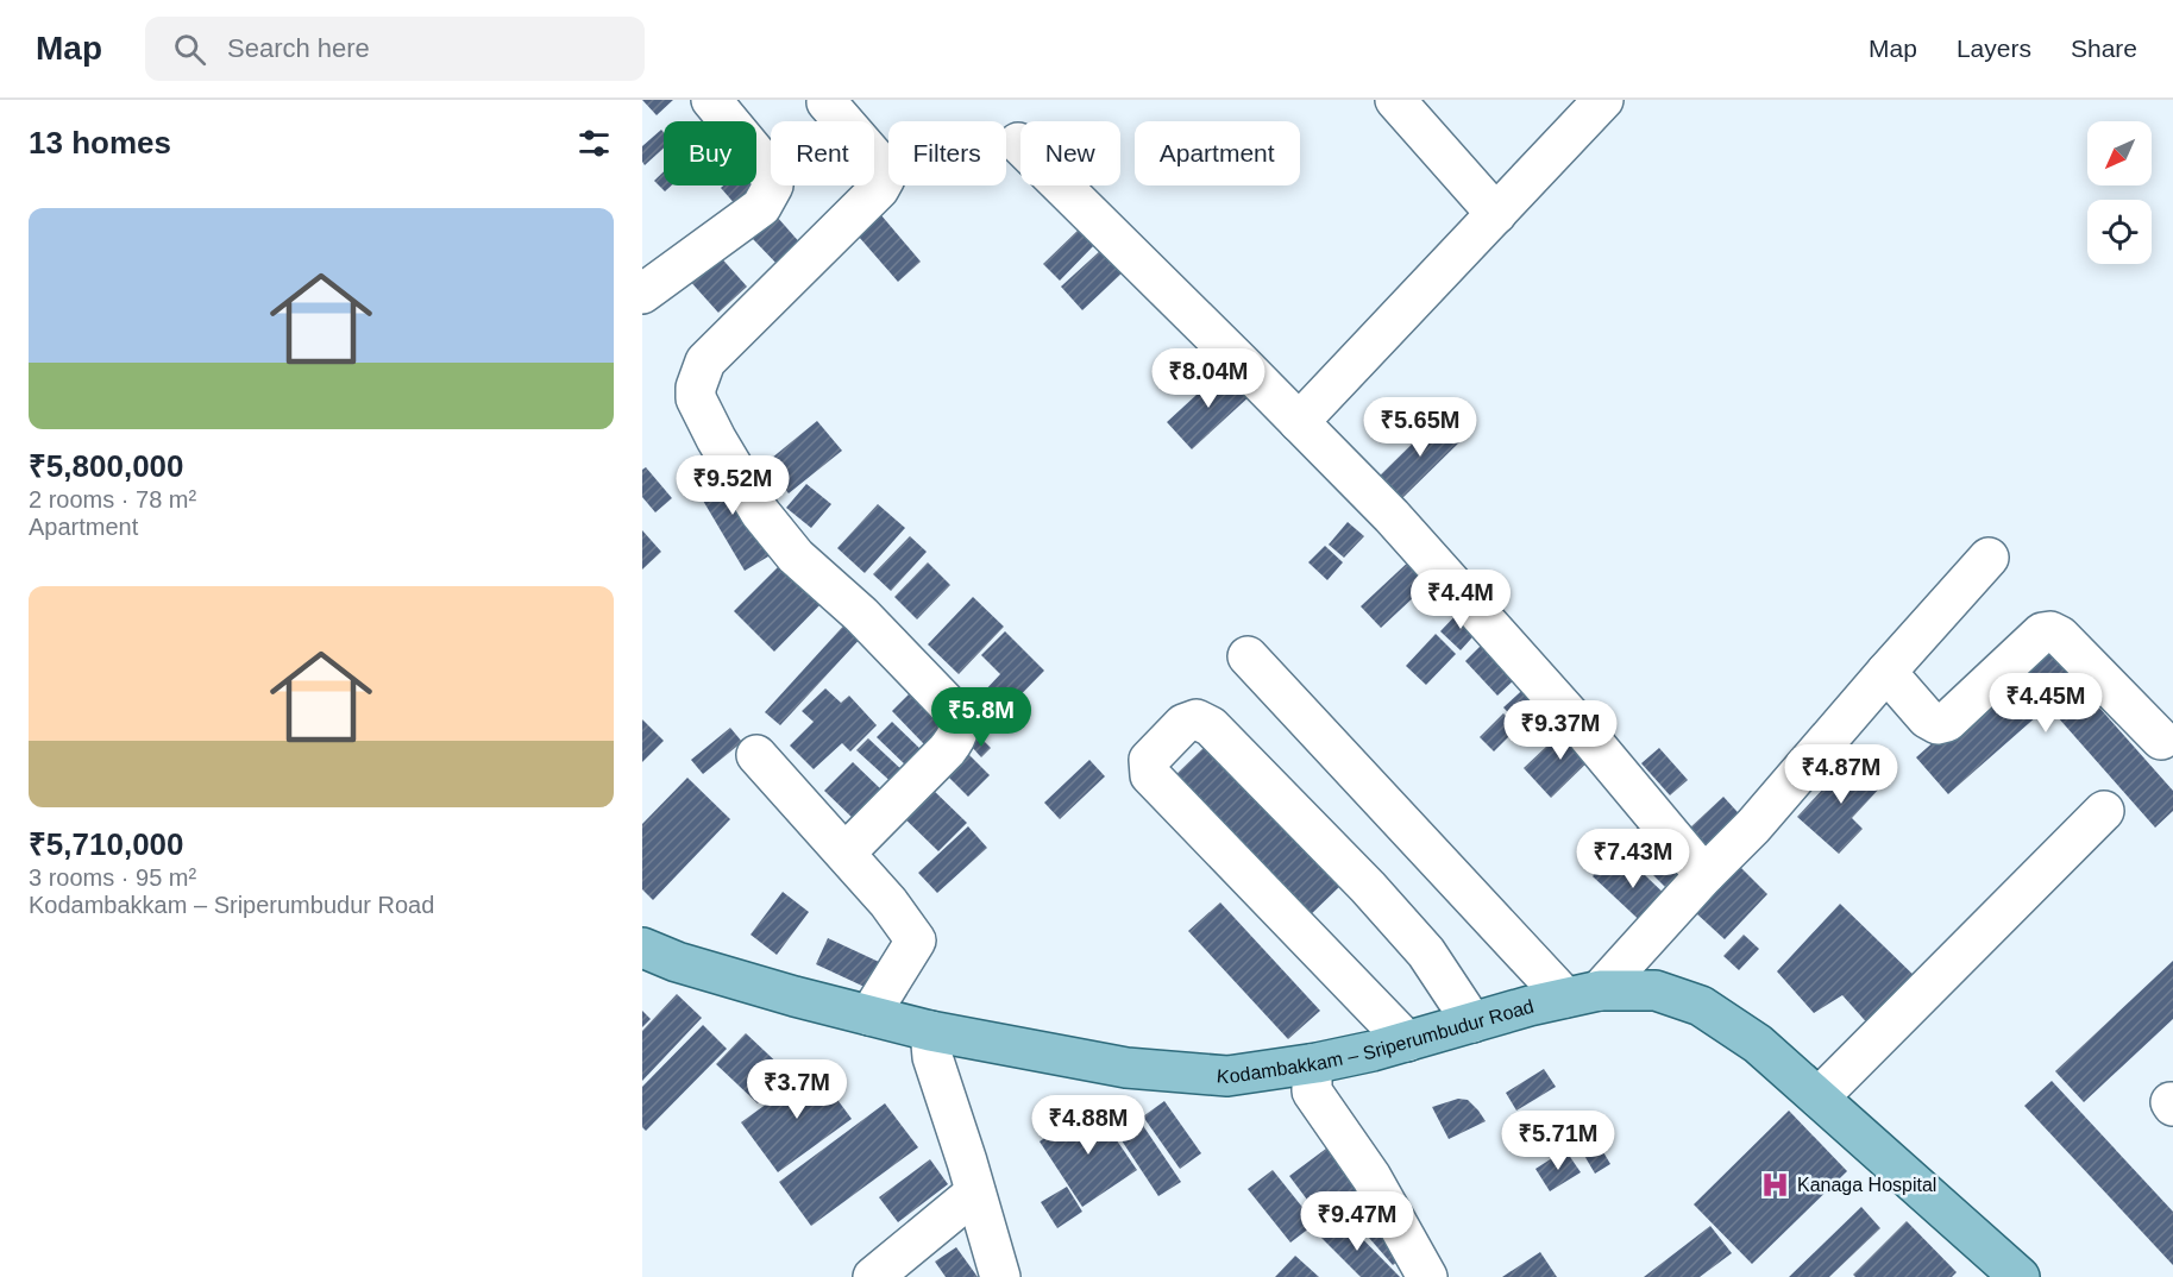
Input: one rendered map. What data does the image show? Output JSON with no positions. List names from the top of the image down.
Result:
{
  "streets": {
    "main road": ["Kodambakkam – Sriperumbudur Road"]
  },
  "places": {
    "hospital": ["Kanaga Hospital"]
  },
  "north": "bottom left",
  "page": {
    "header": "Map",
    "search": "Search here",
    "nav": ["Map", "Layers", "Share"],
    "heading": "13 homes",
    "chip": [
      "Buy",
      "Rent",
      "Filters",
      "New",
      "Apartment"
    ],
    "list": [
      {
        "name": "₹5,800,000",
        "note": "2 rooms · 78 m² · Apartment"
      },
      {
        "name": "₹5,710,000",
        "note": "3 rooms · 95 m² · Kodambakkam – Sriperumbudur Road"
      }
    ],
    "price": [
      "₹8.04M",
      "₹5.65M",
      "₹9.52M",
      "₹4.4M",
      "₹4.45M",
      "₹5.8M",
      "₹9.37M",
      "₹4.87M",
      "₹7.43M",
      "₹3.7M",
      "₹4.88M",
      "₹5.71M",
      "₹9.47M"
    ]
  }
}
